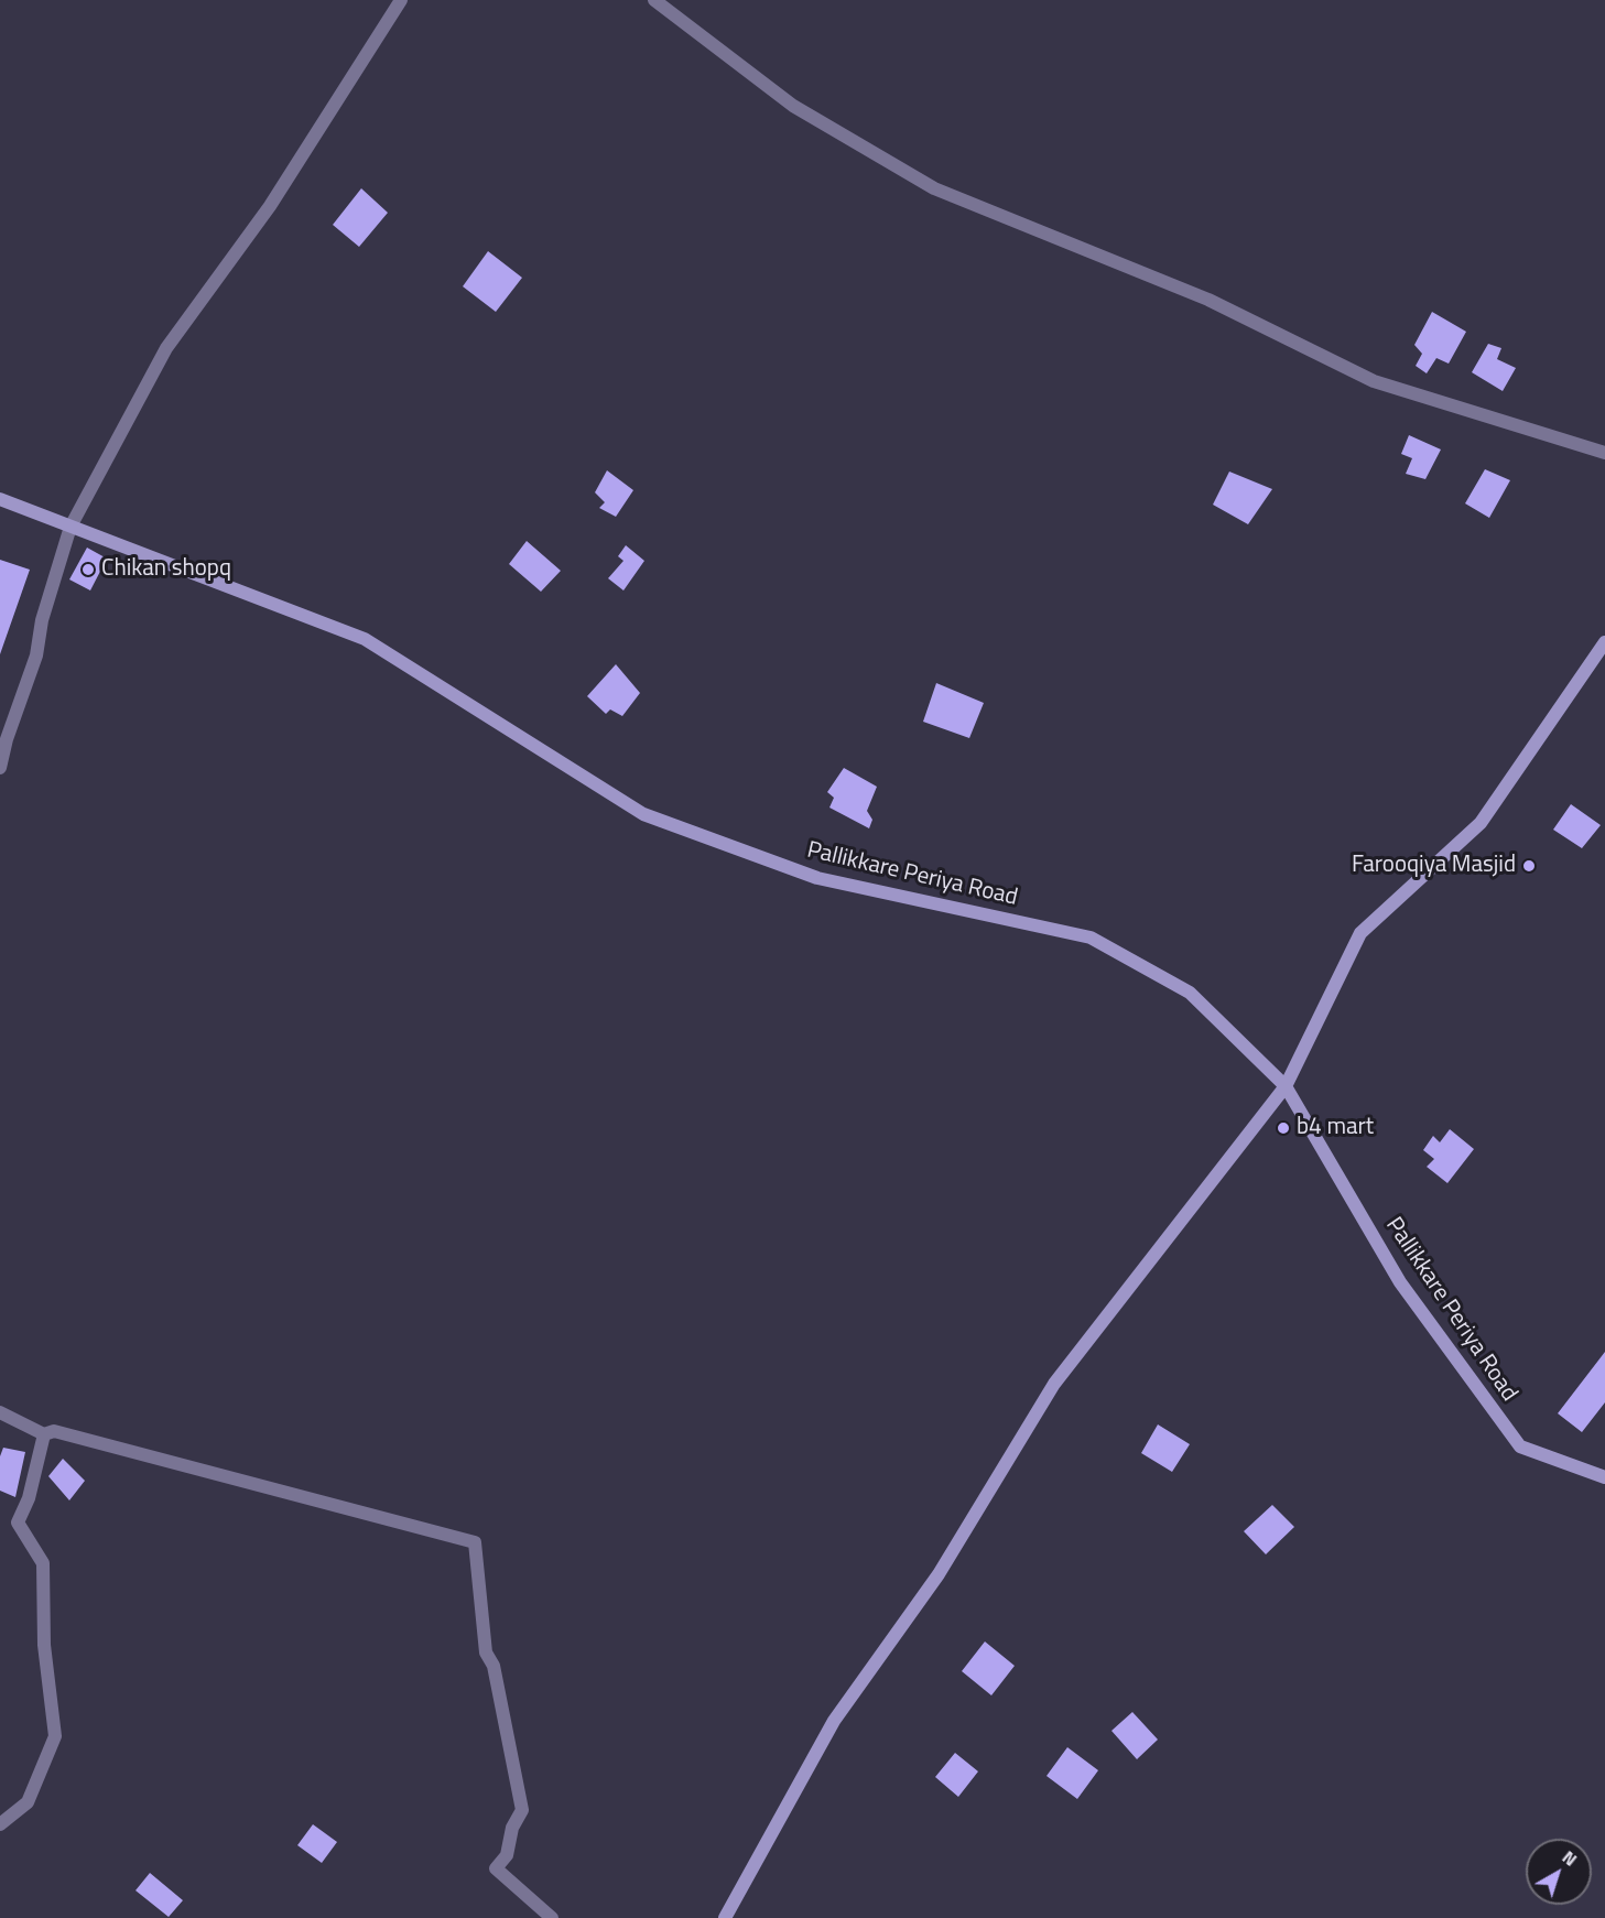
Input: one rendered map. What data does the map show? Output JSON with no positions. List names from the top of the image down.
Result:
{
  "streets": {
    "main road": ["Pallikkare Periya Road"]
  },
  "places": ["Chikan shopq", "Farooqiya Masjid", "b4 mart"],
  "north": "top right"
}
